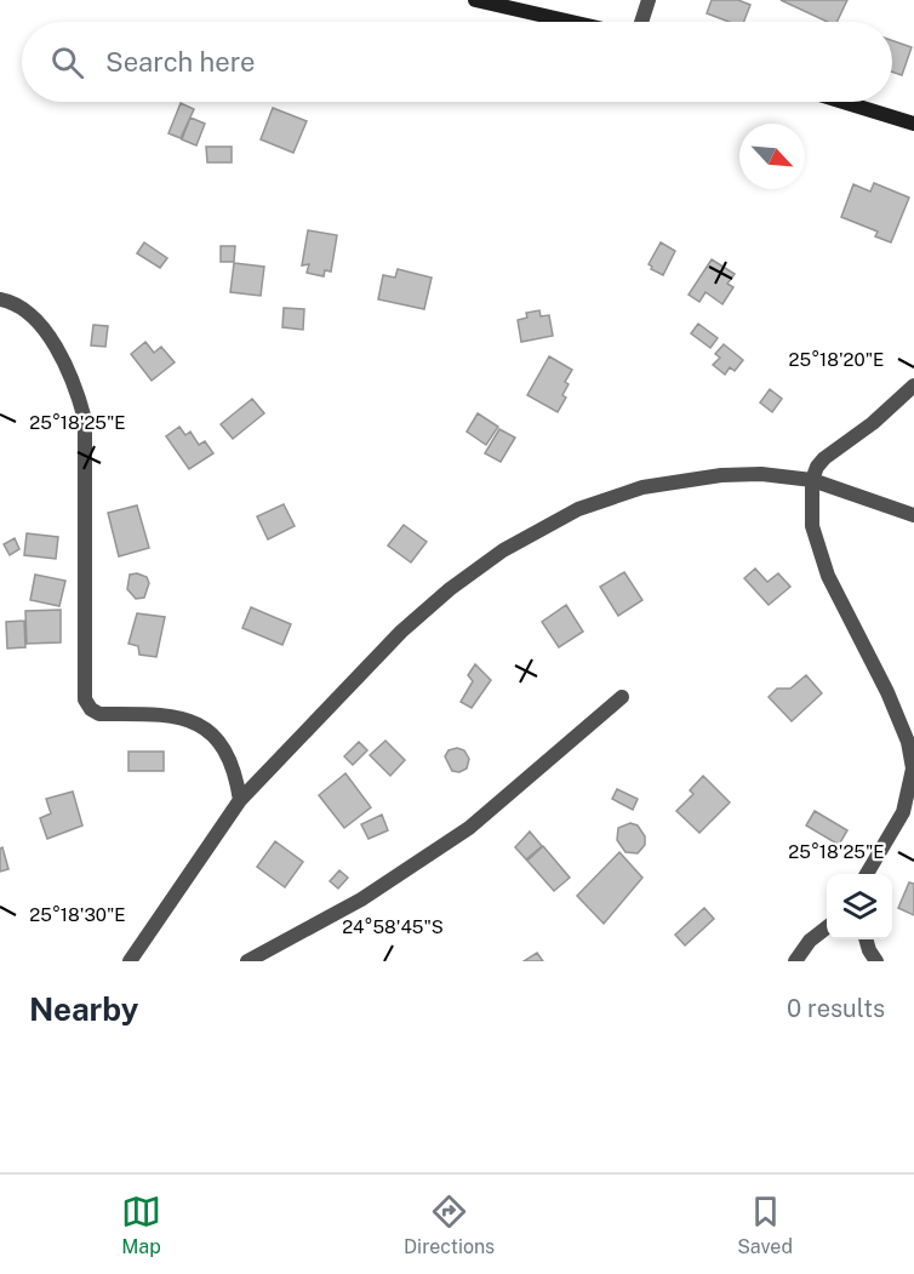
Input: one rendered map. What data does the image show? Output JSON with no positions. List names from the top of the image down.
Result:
{
  "north": "bottom right",
  "page": {
    "search": "Search here",
    "heading": ["Nearby", "0 results"],
    "nav": ["Map", "Directions", "Saved"]
  },
  "coordinates": [
    "25°18'20\"E",
    "25°18'25\"E",
    "25°18'30\"E",
    "24°58'45\"S"
  ]
}
